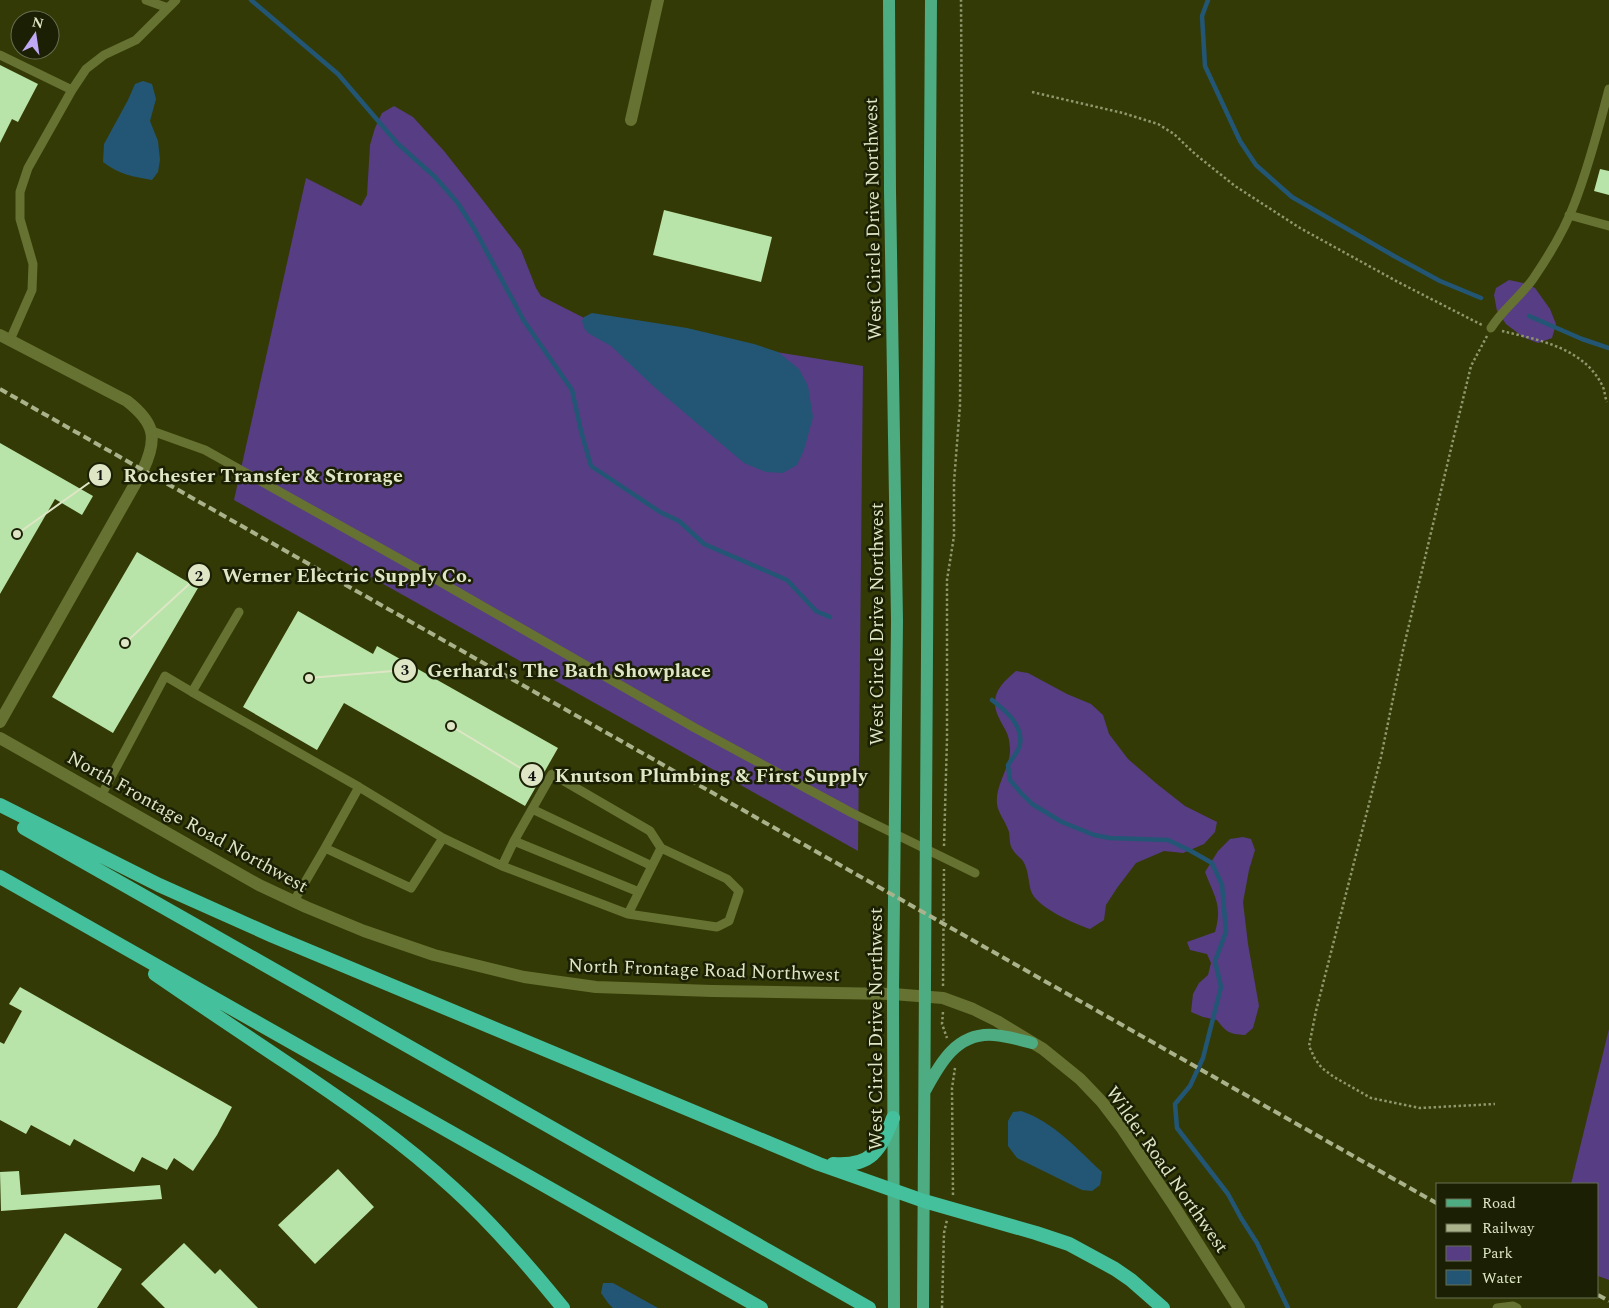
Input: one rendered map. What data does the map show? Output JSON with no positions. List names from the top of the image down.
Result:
{
  "streets": {
    "main road": ["West Circle Drive Northwest"],
    "street": ["North Frontage Road Northwest", "Wilder Road Northwest"]
  },
  "crossings": [
    ["West Circle Drive Northwest", "North Frontage Road Northwest"],
    ["West Circle Drive Northwest", "Wilder Road Northwest"],
    ["North Frontage Road Northwest", "Wilder Road Northwest"]
  ],
  "places": [
    "Rochester Transfer & Strorage",
    "Werner Electric Supply Co.",
    "Gerhard's The Bath Showplace",
    "Knutson Plumbing & First Supply"
  ],
  "legend": [
    "Road",
    "Railway",
    "Park",
    "Water"
  ],
  "north": "top"
}
